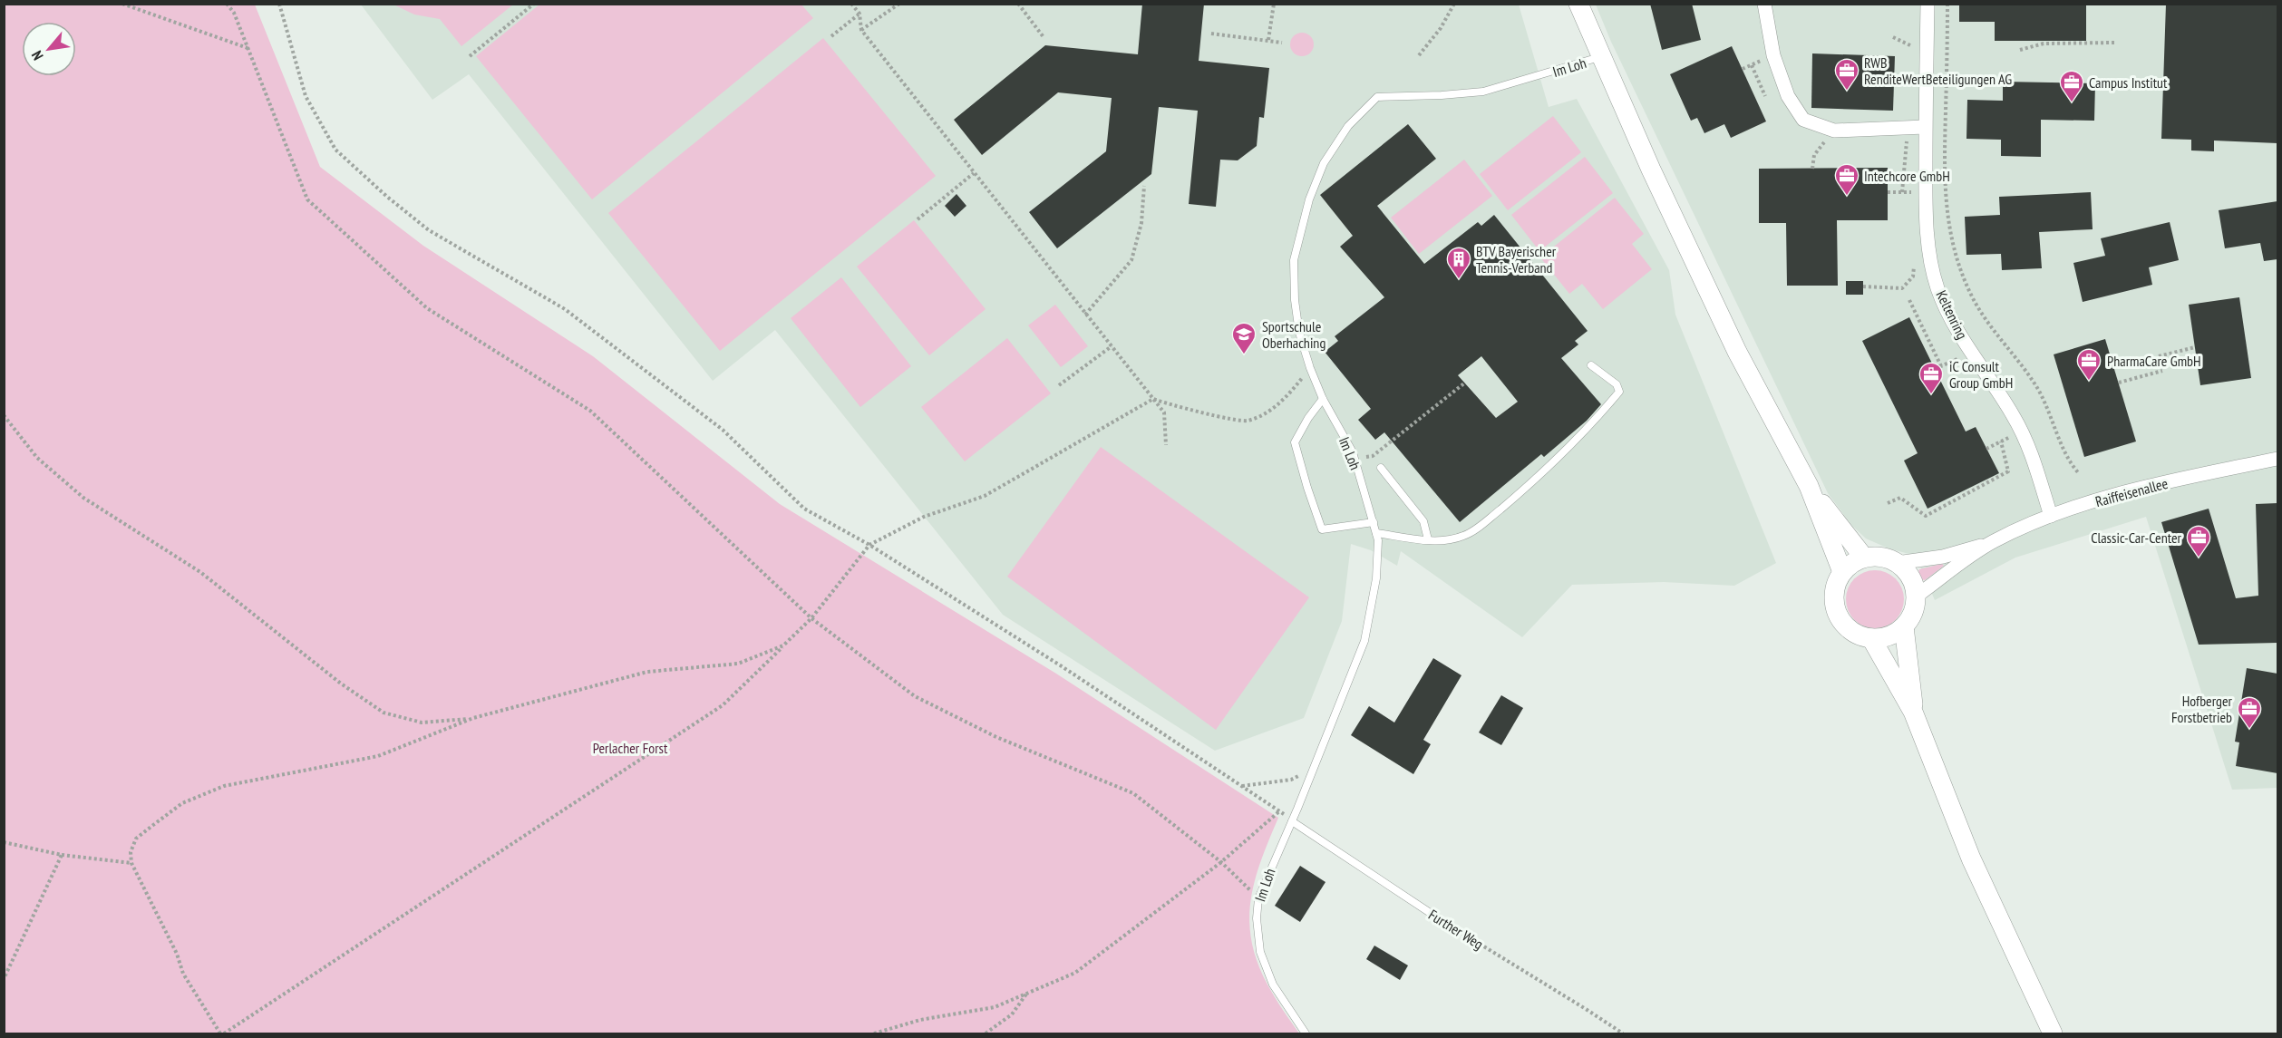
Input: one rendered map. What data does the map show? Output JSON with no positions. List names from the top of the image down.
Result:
{
  "streets": {
    "street": ["Keltenring", "Raiffeisenallee"],
    "lane": ["Im Loh", "Further Weg"]
  },
  "crossings": [
    ["Im Loh", "Further Weg"],
    ["Keltenring", "Raiffeisenallee"]
  ],
  "parks": ["Perlacher Forst"],
  "places": {
    "office": [
      "RWB RenditeWertBeteiligungen AG",
      "Campus Institut",
      "Intechcore GmbH",
      "PharmaCare GmbH",
      "iC Consult Group GmbH",
      "Classic-Car-Center",
      "Hofberger Forstbetrieb"
    ],
    "building": ["BTV Bayerischer Tennis-Verband"],
    "school or university": ["Sportschule Oberhaching"]
  },
  "north": "bottom left"
}
